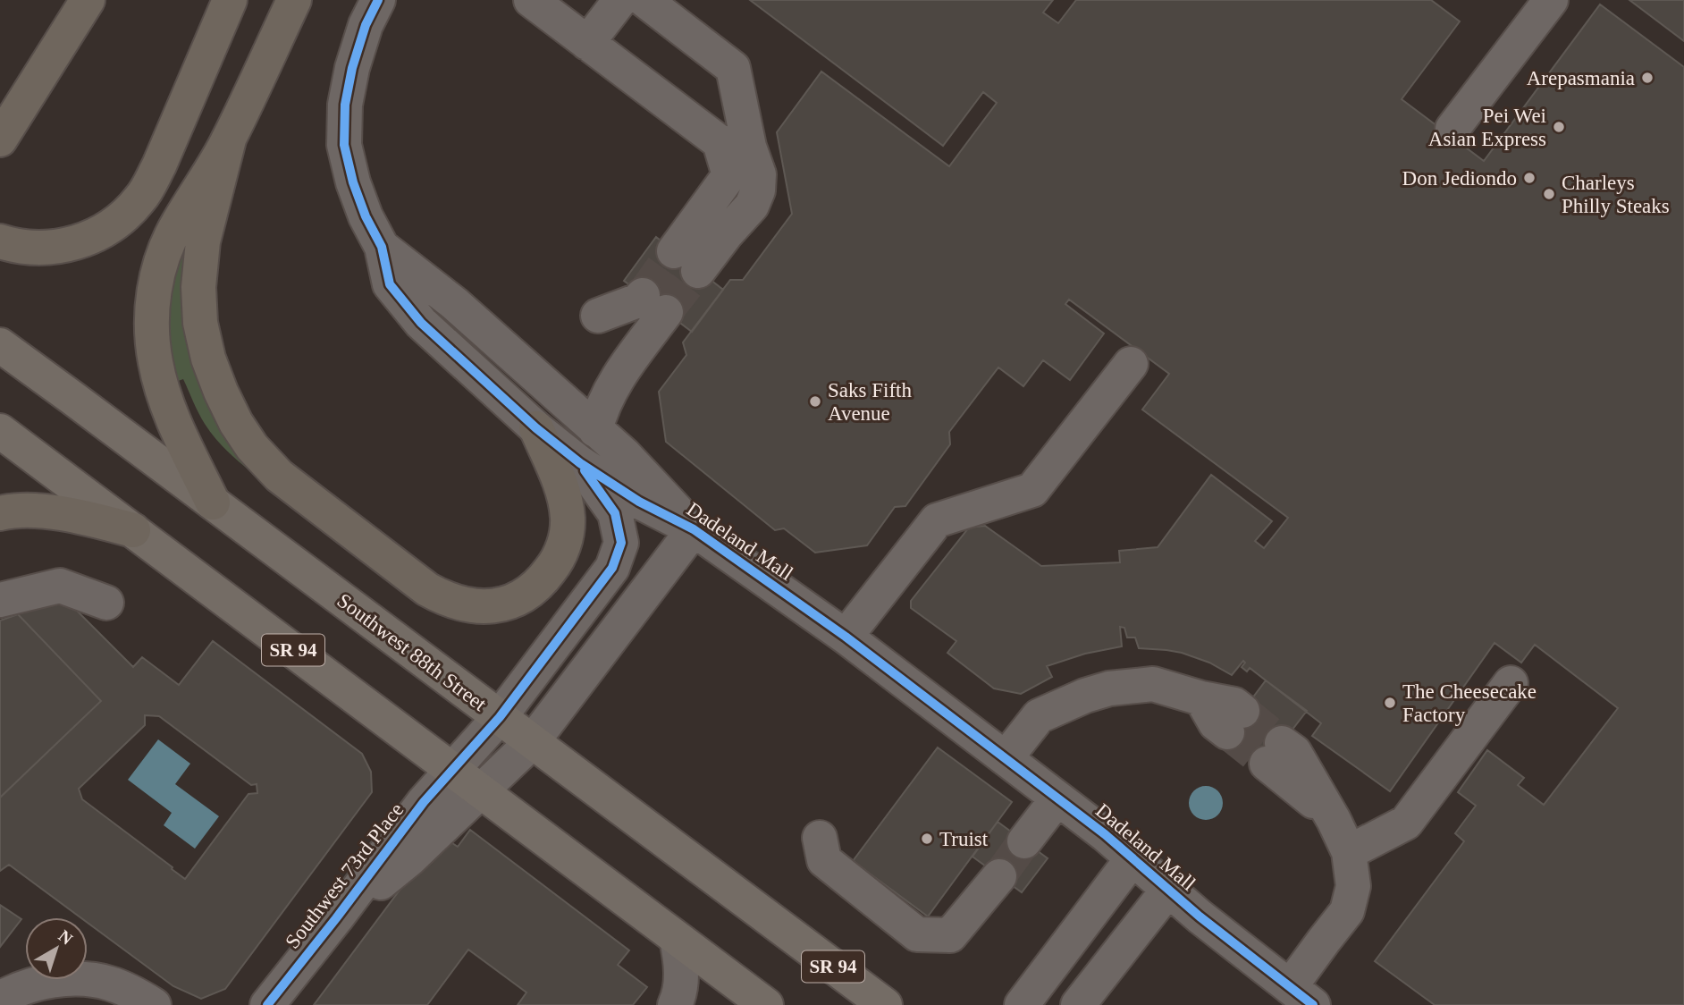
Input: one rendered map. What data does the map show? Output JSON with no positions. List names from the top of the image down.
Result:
{
  "streets": {
    "main road": ["SR 94", "Southwest 88th Street"],
    "street": ["Dadeland Mall", "Southwest 73rd Place"]
  },
  "crossings": [
    ["Dadeland Mall", "SR 94"],
    ["Dadeland Mall", "Southwest 88th Street"],
    ["Dadeland Mall", "Southwest 73rd Place"],
    ["SR 94", "Southwest 73rd Place"]
  ],
  "places": [
    "Arepasmania",
    "Pei Wei Asian Express",
    "Don Jediondo",
    "Charleys Philly Steaks",
    "Saks Fifth Avenue",
    "The Cheesecake Factory",
    "Truist"
  ],
  "north": "top right"
}
